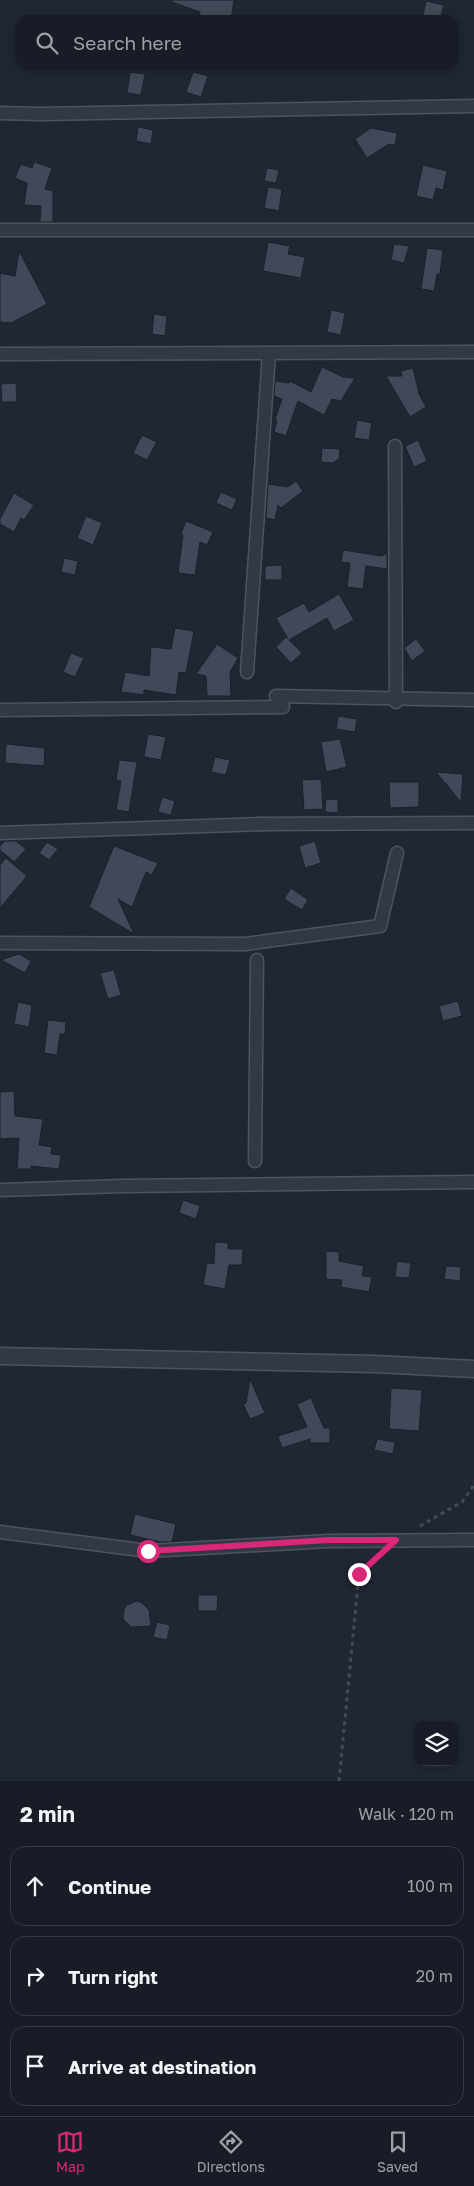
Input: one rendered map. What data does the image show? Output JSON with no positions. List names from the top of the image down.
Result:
{
  "page": {
    "search": "Search here",
    "heading": ["2 min", "Walk · 120 m"],
    "list": [
      ["Continue", "100 m"],
      ["Turn right", "20 m"],
      "Arrive at destination"
    ],
    "nav": ["Map", "Directions", "Saved"]
  }
}
